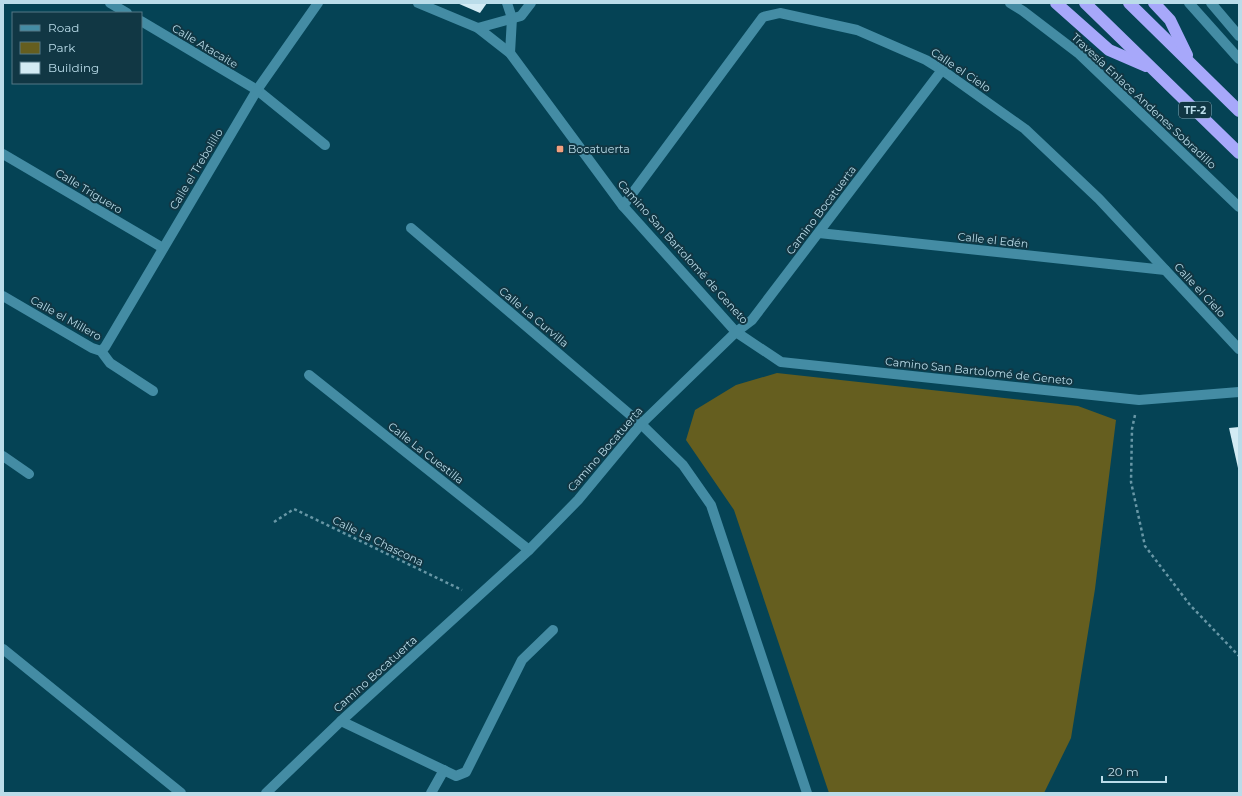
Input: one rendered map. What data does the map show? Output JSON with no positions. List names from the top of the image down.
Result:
{
  "streets": {
    "highway": ["TF-2"],
    "street": [
      "Calle Atacaite",
      "Calle el Cielo",
      "Travesía Enlace Andenes Sobradillo",
      "Calle el Trebolillo",
      "Calle Triguero",
      "Camino Bocatuerta",
      "Calle el Edén",
      "Camino San Bartolomé de Geneto",
      "Calle La Curvilla",
      "Calle el Millero",
      "Calle La Cuestilla"
    ],
    "path": ["Calle La Chascona"]
  },
  "crossings": [
    ["Calle Atacaite", "Calle el Trebolillo"],
    ["Calle el Cielo", "Camino Bocatuerta"],
    ["Calle el Cielo", "Calle el Edén"],
    ["Calle el Cielo", "Camino San Bartolomé de Geneto"],
    ["Calle el Trebolillo", "Calle Triguero"],
    ["Calle el Trebolillo", "Calle el Millero"],
    ["Camino Bocatuerta", "Calle el Edén"],
    ["Camino Bocatuerta", "Camino San Bartolomé de Geneto"],
    ["Camino Bocatuerta", "Calle La Curvilla"],
    ["Camino Bocatuerta", "Calle La Cuestilla"],
    ["Camino Bocatuerta", "Calle La Chascona"]
  ],
  "places": {
    "transit": ["Bocatuerta"]
  },
  "legend": ["Road", "Park", "Building"],
  "scale_bar": "20 m"
}
